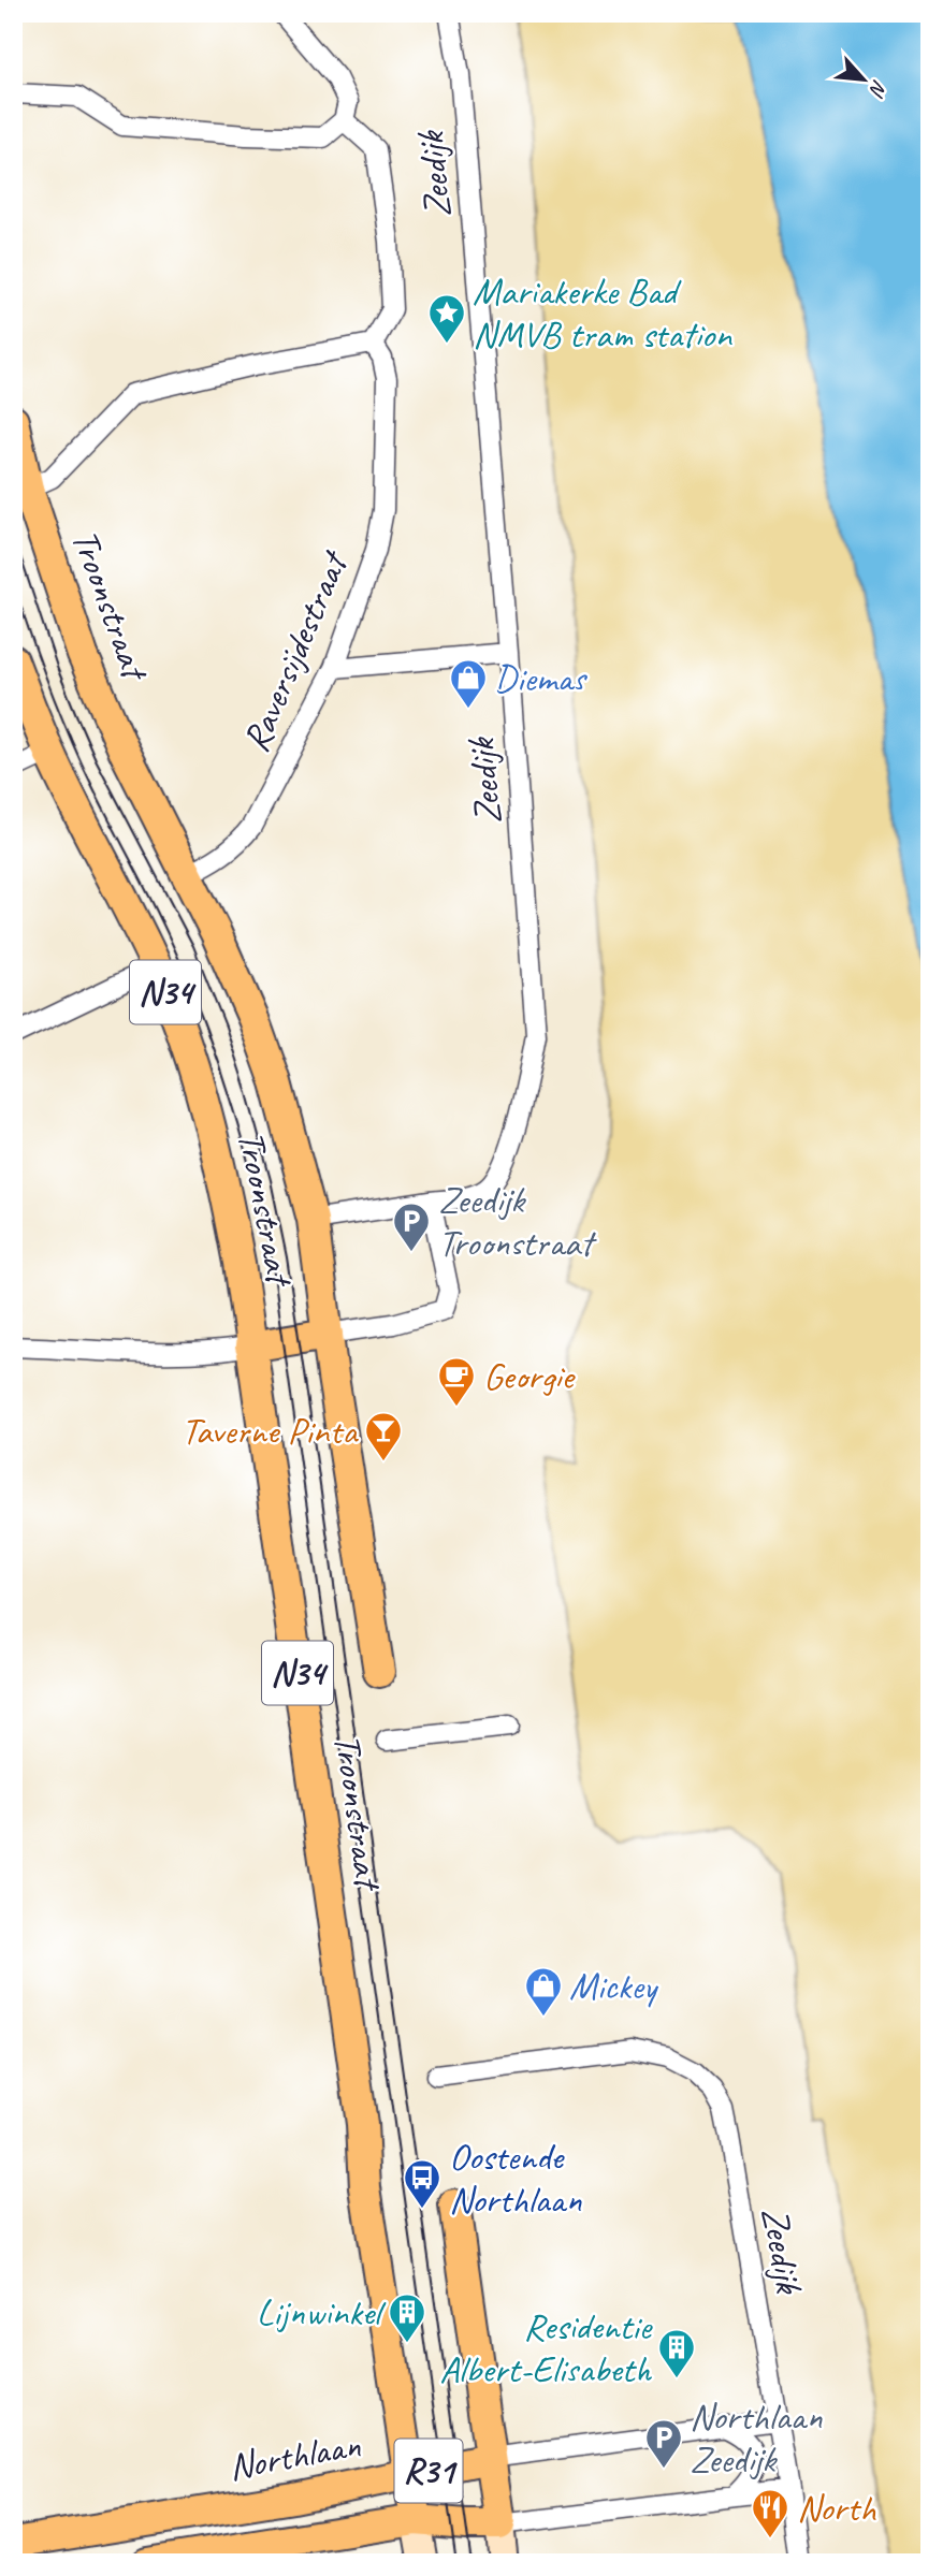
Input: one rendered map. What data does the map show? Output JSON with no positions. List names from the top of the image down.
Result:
{
  "streets": {
    "main road": [
      "Troonstraat",
      "N34",
      "Northlaan",
      "R31"
    ],
    "street": ["Zeedijk", "Raversijdestraat"]
  },
  "crossings": [
    ["Zeedijk", "Troonstraat"],
    ["Zeedijk", "Northlaan"],
    ["Troonstraat", "Raversijdestraat"],
    ["Troonstraat", "Northlaan"],
    ["Troonstraat", "R31"]
  ],
  "places": {
    "place": ["Mariakerke Bad NMVB tram station"],
    "shop": ["Diemas", "Mickey"],
    "parking": ["Zeedijk Troonstraat", "Northlaan Zeedijk"],
    "cafe": ["Georgie"],
    "bar": ["Taverne Pinta"],
    "bus stop": ["Oostende Northlaan"],
    "building": ["Lijnwinkel", "Residentie Albert-Elisabeth"],
    "restaurant": ["North"]
  },
  "north": "bottom right"
}
